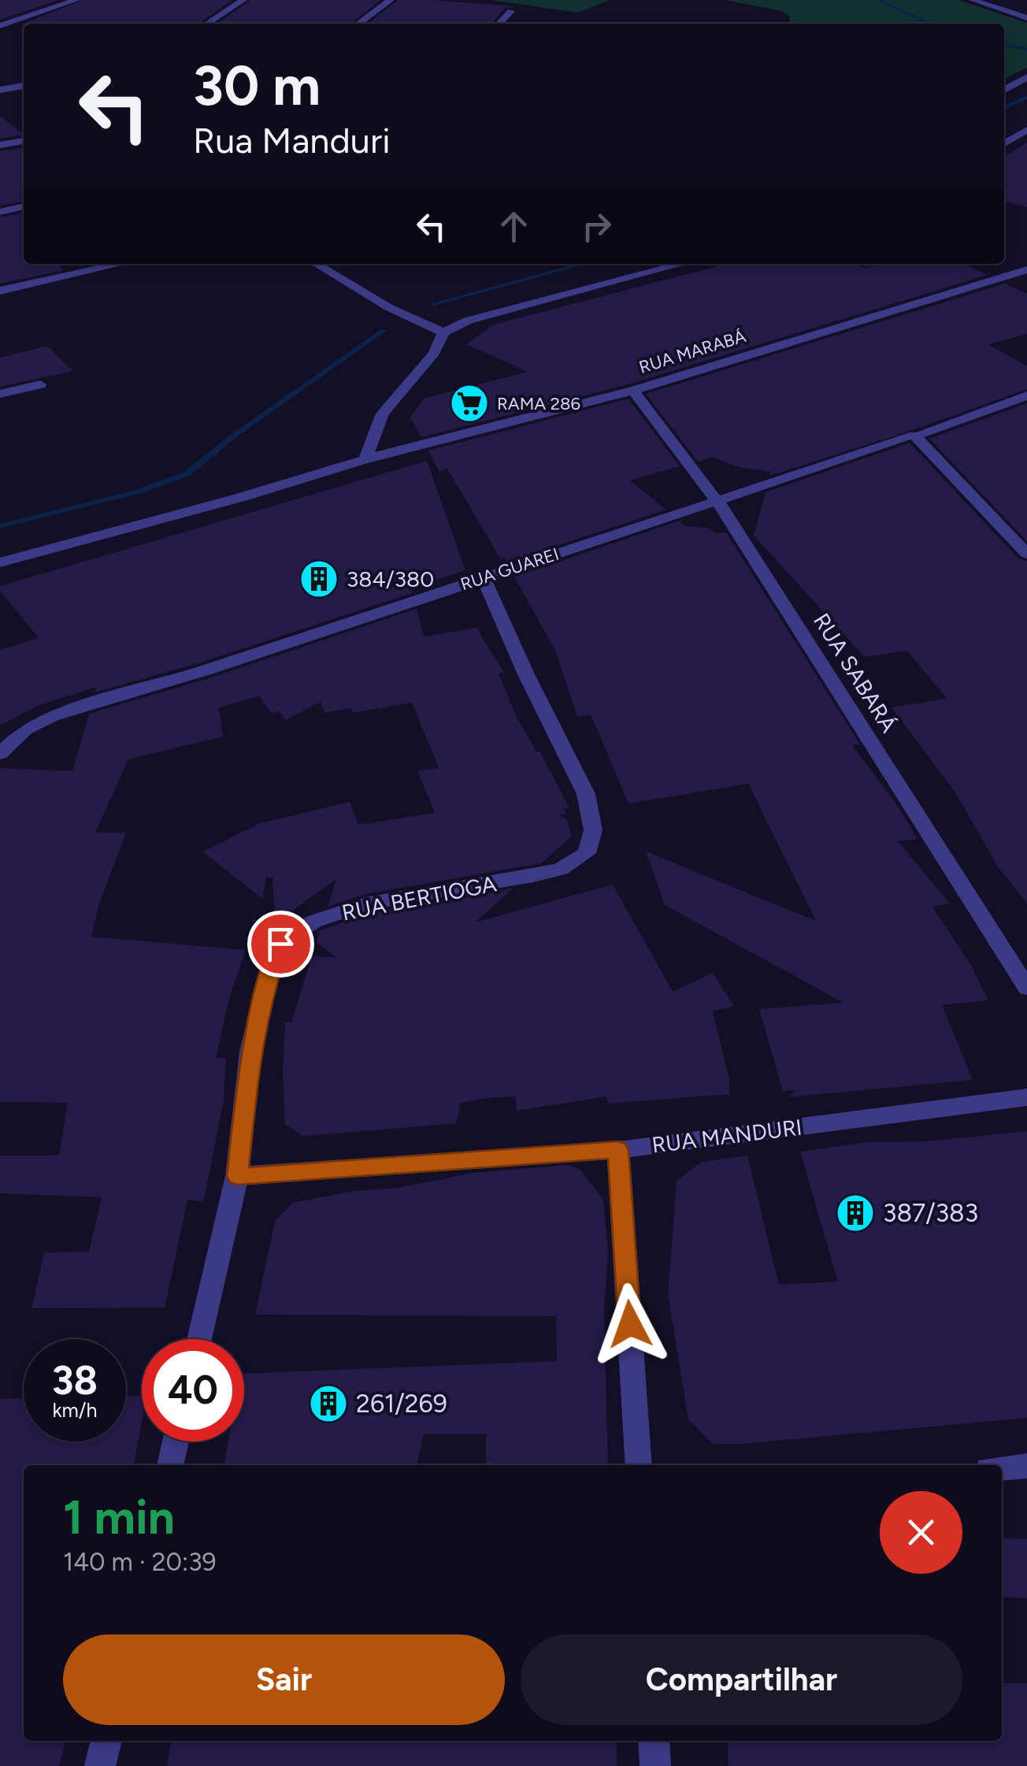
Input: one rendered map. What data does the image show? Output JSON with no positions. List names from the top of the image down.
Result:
{
  "streets": {
    "street": [
      "RUA MARABÁ",
      "RUA GUAREI",
      "RUA SABARÁ",
      "RUA BERTIOGA",
      "RUA MANDURI"
    ]
  },
  "crossings": [
    ["RUA MARABÁ", "RUA SABARÁ"],
    ["RUA GUAREI", "RUA SABARÁ"],
    ["RUA GUAREI", "RUA BERTIOGA"],
    ["RUA BERTIOGA", "RUA MANDURI"]
  ],
  "places": {
    "supermarket": ["RAMA 286"],
    "building": ["384/380", "387/383", "261/269"]
  },
  "page": {
    "turn": ["30 m", "Rua Manduri"],
    "speed": "38 km/h",
    "limit": "40",
    "heading": ["1 min", "140 m · 20:39"],
    "buttons": ["Sair", "Compartilhar"]
  }
}
